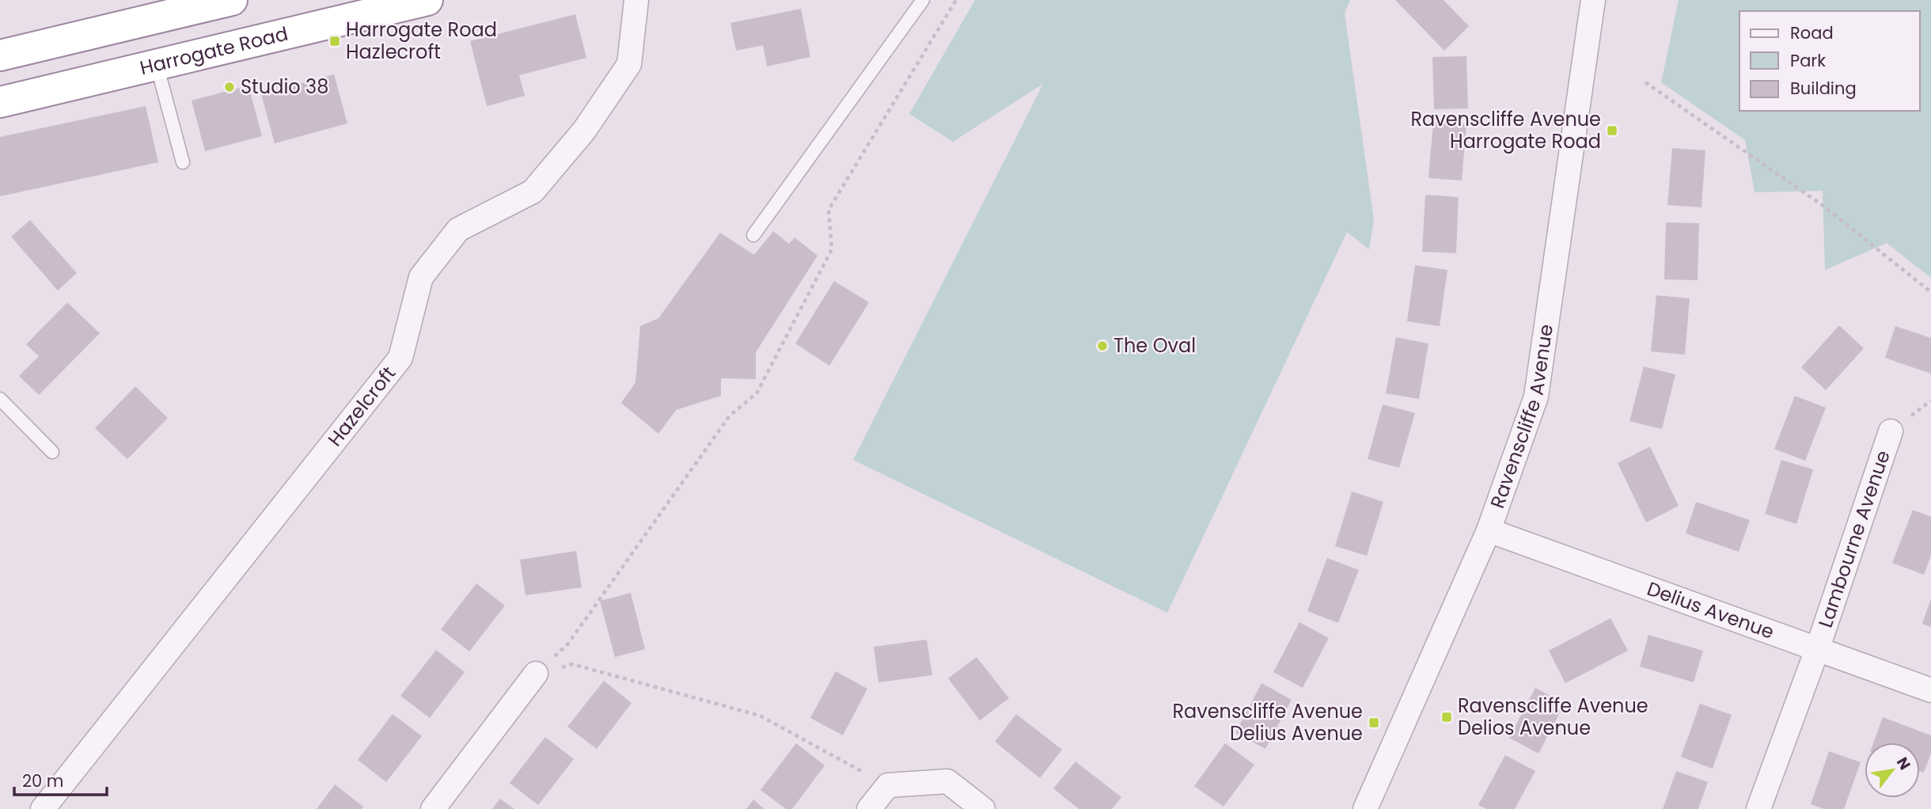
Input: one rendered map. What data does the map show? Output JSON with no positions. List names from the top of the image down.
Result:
{
  "streets": {
    "highway": ["Harrogate Road"],
    "street": [
      "Hazelcroft",
      "Ravenscliffe Avenue",
      "Lambourne Avenue",
      "Delius Avenue"
    ]
  },
  "crossings": [
    ["Ravenscliffe Avenue", "Delius Avenue"],
    ["Lambourne Avenue", "Delius Avenue"]
  ],
  "places": {
    "transit": [
      "Harrogate Road Hazlecroft",
      "Ravenscliffe Avenue Harrogate Road",
      "Ravenscliffe Avenue Delios Avenue",
      "Ravenscliffe Avenue Delius Avenue"
    ],
    "other": ["Studio 38", "The Oval"]
  },
  "legend": ["Road", "Park", "Building"],
  "scale_bar": "20 m",
  "north": "top right"
}
